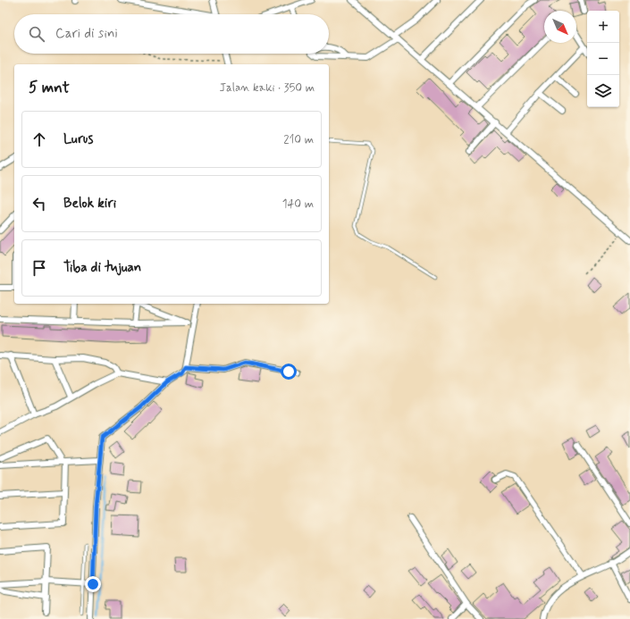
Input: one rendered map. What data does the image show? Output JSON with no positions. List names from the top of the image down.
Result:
{
  "north": "bottom right",
  "page": {
    "map_buttons": ["+", "−"],
    "search": "Cari di sini",
    "heading": ["5 mnt", "Jalan kaki · 350 m"],
    "list": [
      ["Lurus", "210 m"],
      ["Belok kiri", "140 m"],
      "Tiba di tujuan"
    ]
  }
}
